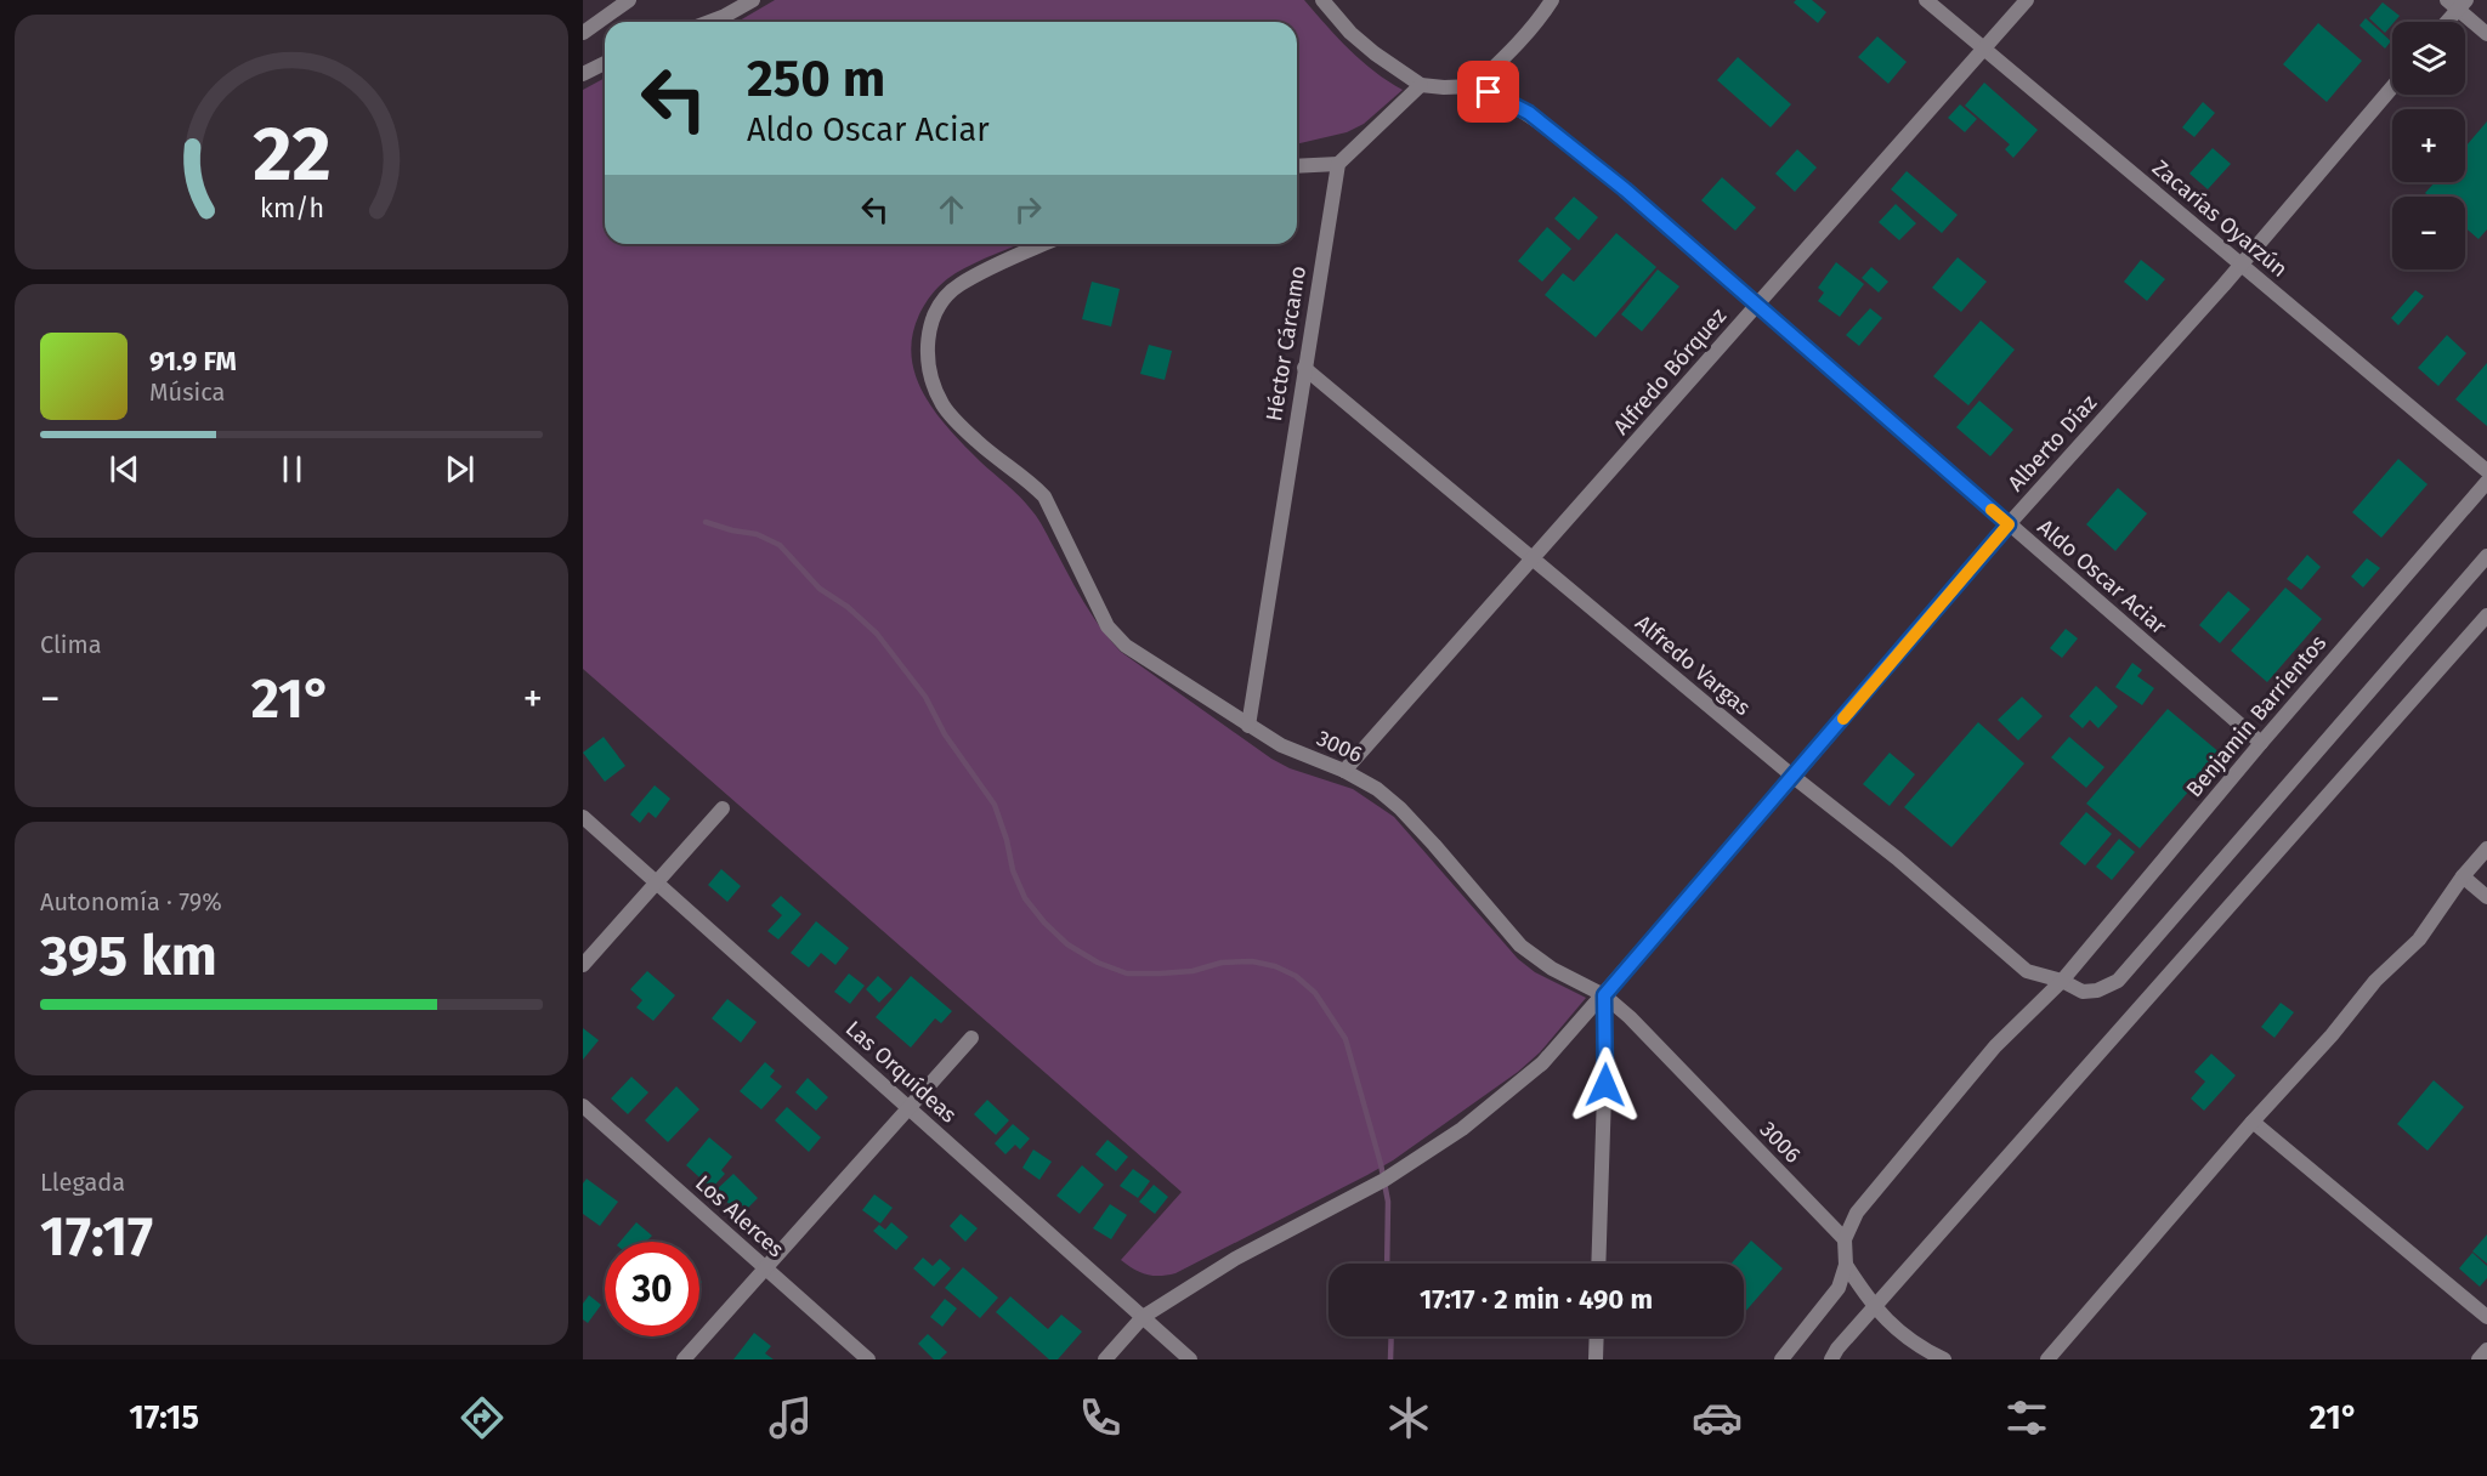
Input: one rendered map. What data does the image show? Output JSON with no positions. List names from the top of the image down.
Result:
{
  "streets": {
    "street": [
      "Zacarías Oyarzún",
      "Héctor Cárcamo",
      "Alfredo Bórquez",
      "Alberto Díaz",
      "Aldo Oscar Aciar",
      "Alfredo Vargas",
      "Benjamin Barrientos",
      "3006",
      "Las Orquídeas",
      "Los Alerces"
    ]
  },
  "crossings": [
    ["Zacarías Oyarzún", "Alfredo Bórquez"],
    ["Zacarías Oyarzún", "Alberto Díaz"],
    ["Héctor Cárcamo", "Alfredo Vargas"],
    ["Héctor Cárcamo", "3006"],
    ["Alfredo Bórquez", "Aldo Oscar Aciar"],
    ["Alfredo Bórquez", "Alfredo Vargas"],
    ["Alfredo Bórquez", "3006"],
    ["Alberto Díaz", "Aldo Oscar Aciar"],
    ["Alberto Díaz", "Alfredo Vargas"],
    ["Alberto Díaz", "3006"],
    ["Alberto Díaz", "Las Orquídeas"],
    ["Aldo Oscar Aciar", "Benjamin Barrientos"],
    ["Alfredo Vargas", "Benjamin Barrientos"],
    ["Benjamin Barrientos", "3006"]
  ],
  "page": {
    "map_buttons": ["+", "−"],
    "turn": ["250 m", "Aldo Oscar Aciar"],
    "song": ["91.9 FM", "Música"],
    "tile": [
      "Clima",
      ["Autonomía · 79%", "395 km"],
      ["Llegada", "17:17"]
    ],
    "heat": ["−", "21°", "+"],
    "limit": "30",
    "trip": "17:17 · 2 min · 490 m",
    "tabs": ["17:15", "21°"],
    "gauge": ["22", "km/h"]
  }
}
